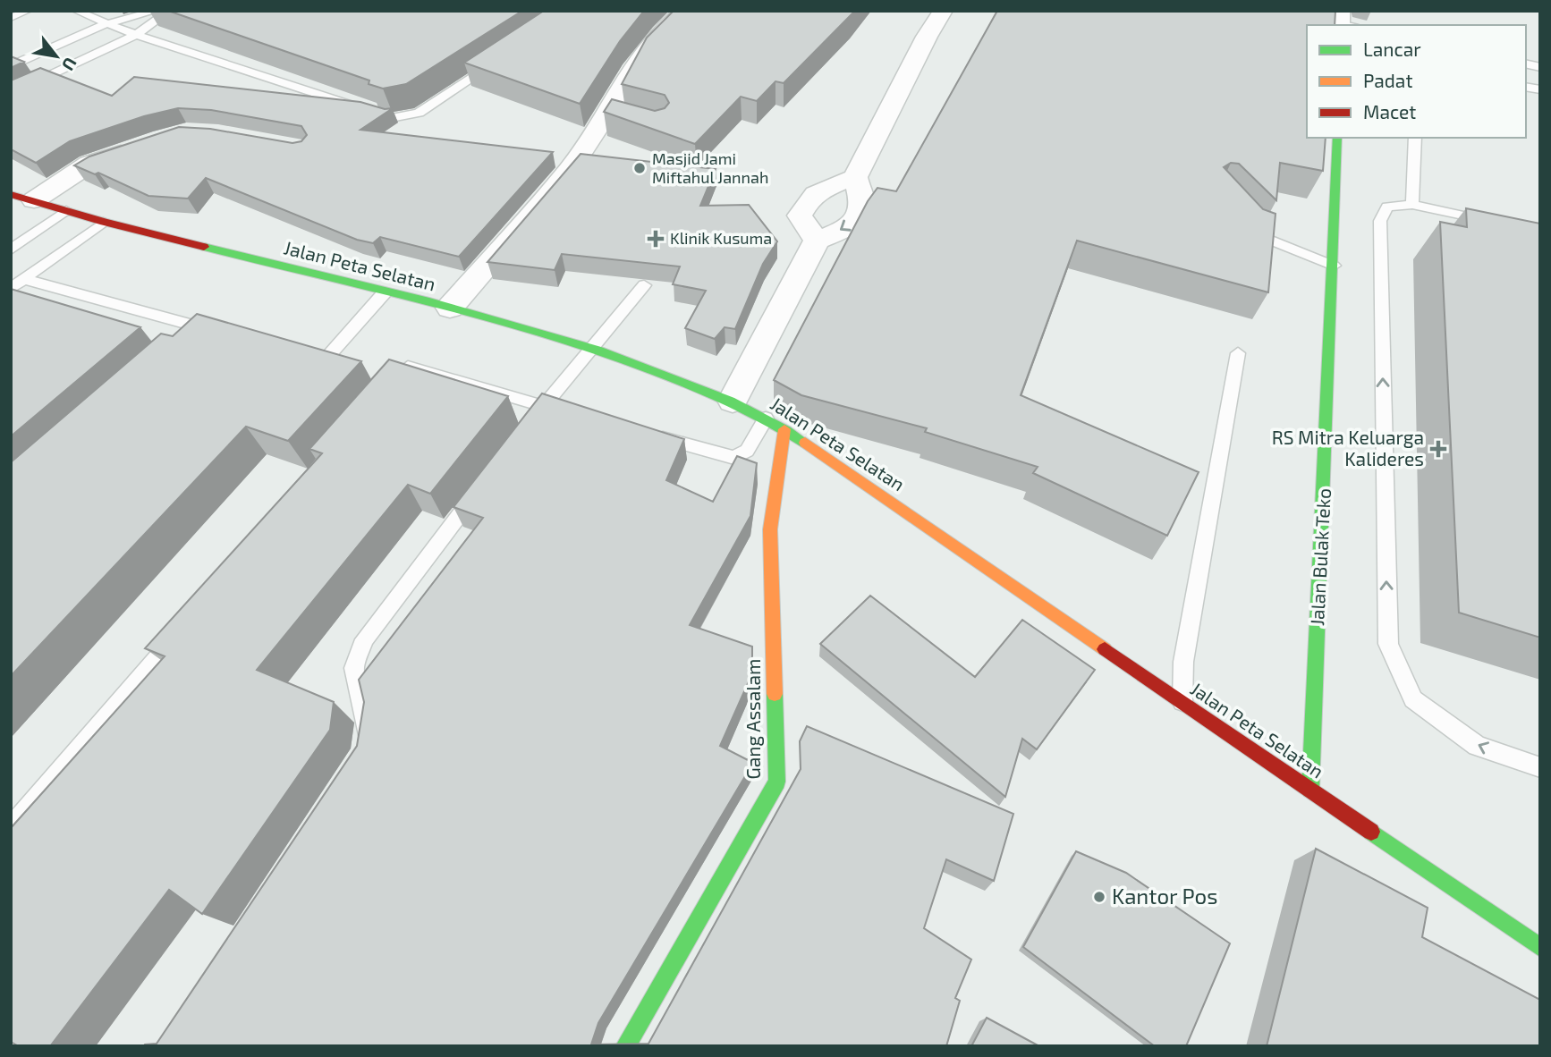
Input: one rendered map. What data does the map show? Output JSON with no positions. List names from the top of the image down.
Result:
{
  "streets": {
    "main road": ["Jalan Peta Selatan", "Jalan Bulak Teko", "Gang Assalam"]
  },
  "crossings": [
    ["Jalan Peta Selatan", "Jalan Bulak Teko"],
    ["Jalan Peta Selatan", "Gang Assalam"]
  ],
  "places": {
    "other": ["Masjid Jami Miftahul Jannah", "Kantor Pos"],
    "health": ["Klinik Kusuma", "RS Mitra Keluarga Kalideres"]
  },
  "legend": ["Lancar", "Padat", "Macet"],
  "north": "bottom right"
}
